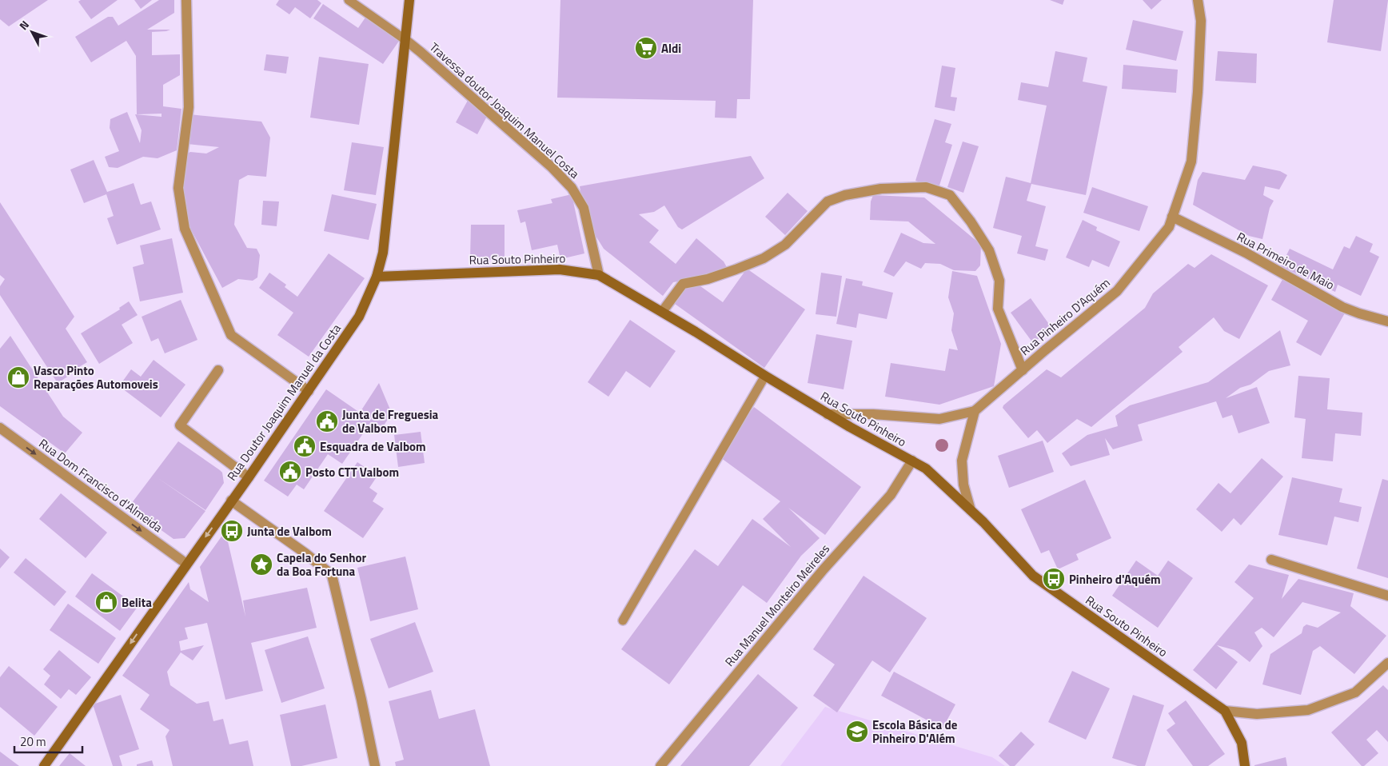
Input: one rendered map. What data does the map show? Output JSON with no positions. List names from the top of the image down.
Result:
{
  "streets": {
    "street": [
      "Travessa doutor Joaquim Manuel Costa",
      "Rua Souto Pinheiro",
      "Rua Primeiro de Maio",
      "Rua Pinheiro D'Aquém",
      "Rua Doutor Joaquim Manuel da Costa",
      "Rua Dom Francisco d'Almeida",
      "Rua Manuel Monteiro Meireles"
    ]
  },
  "crossings": [
    ["Travessa doutor Joaquim Manuel Costa", "Rua Souto Pinheiro"],
    ["Travessa doutor Joaquim Manuel Costa", "Rua Doutor Joaquim Manuel da Costa"],
    ["Rua Souto Pinheiro", "Rua Pinheiro D'Aquém"],
    ["Rua Souto Pinheiro", "Rua Doutor Joaquim Manuel da Costa"],
    ["Rua Souto Pinheiro", "Rua Manuel Monteiro Meireles"],
    ["Rua Primeiro de Maio", "Rua Pinheiro D'Aquém"],
    ["Rua Doutor Joaquim Manuel da Costa", "Rua Dom Francisco d'Almeida"]
  ],
  "one_way": ["Rua Doutor Joaquim Manuel da Costa", "Rua Dom Francisco d'Almeida"],
  "places": {
    "supermarket": ["Aldi"],
    "shop": ["Vasco Pinto Reparações Automoveis", "Belita"],
    "public building": ["Junta de Freguesia de Valbom", "Esquadra de Valbom", "Posto CTT Valbom"],
    "bus stop": ["Junta de Valbom", "Pinheiro d'Aquém"],
    "place": ["Capela do Senhor da Boa Fortuna"],
    "school or university": ["Escola Básica de Pinheiro D'Além"]
  },
  "scale_bar": "20 m",
  "north": "top left"
}
